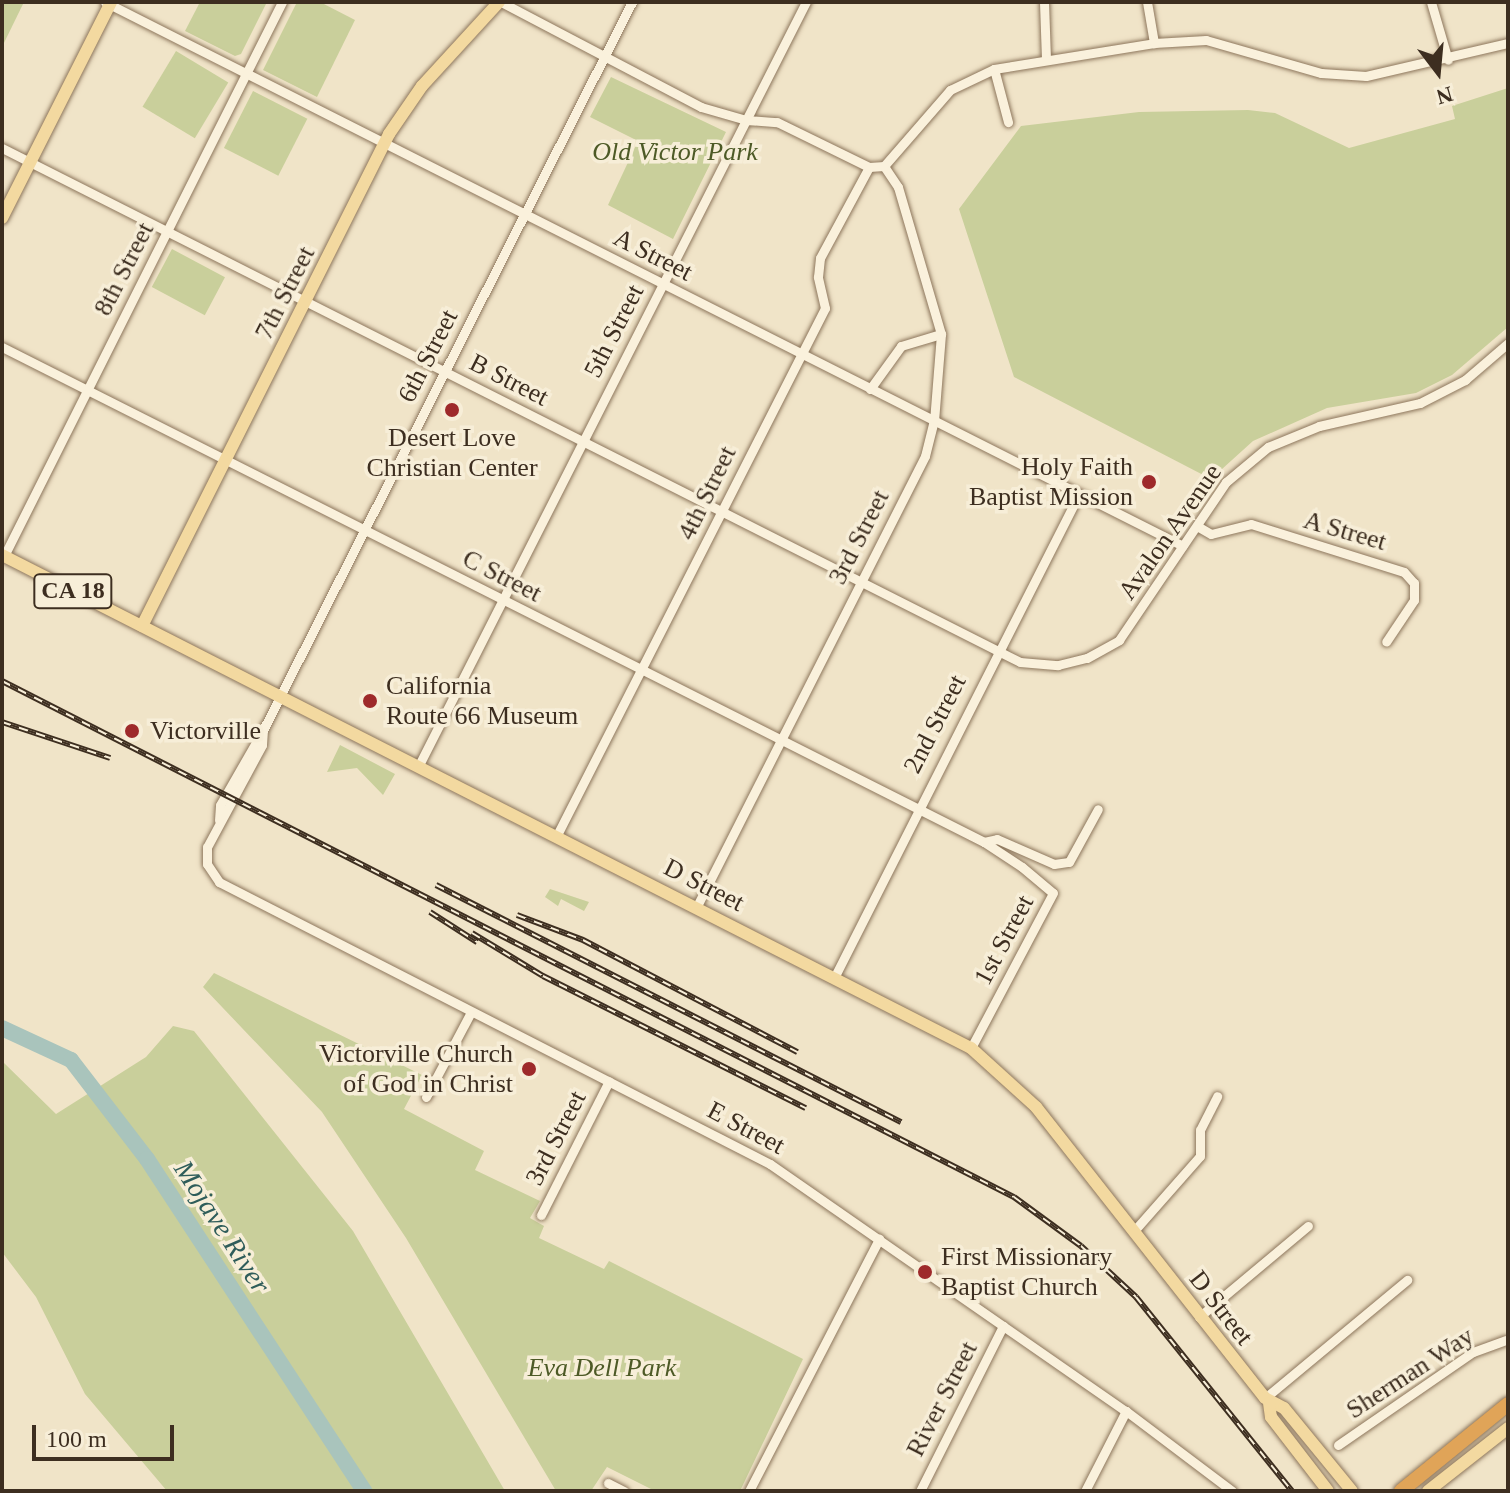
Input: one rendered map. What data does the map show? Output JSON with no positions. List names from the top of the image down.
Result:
{
  "streets": {
    "main road": ["7th Street", "CA 18", "D Street"],
    "street": [
      "A Street",
      "8th Street",
      "5th Street",
      "6th Street",
      "B Street",
      "4th Street",
      "Avalon Avenue",
      "3rd Street",
      "C Street",
      "2nd Street",
      "1st Street",
      "E Street",
      "Sherman Way",
      "River Street"
    ]
  },
  "crossings": [
    ["A Street", "8th Street"],
    ["A Street", "7th Street"],
    ["A Street", "5th Street"],
    ["A Street", "6th Street"],
    ["A Street", "4th Street"],
    ["A Street", "Avalon Avenue"],
    ["A Street", "3rd Street"],
    ["A Street", "2nd Street"],
    ["8th Street", "B Street"],
    ["8th Street", "C Street"],
    ["8th Street", "D Street"],
    ["7th Street", "B Street"],
    ["7th Street", "C Street"],
    ["7th Street", "D Street"],
    ["5th Street", "B Street"],
    ["5th Street", "C Street"],
    ["5th Street", "D Street"],
    ["6th Street", "B Street"],
    ["6th Street", "C Street"],
    ["6th Street", "D Street"],
    ["6th Street", "E Street"],
    ["B Street", "4th Street"],
    ["B Street", "Avalon Avenue"],
    ["B Street", "3rd Street"],
    ["B Street", "2nd Street"],
    ["4th Street", "C Street"],
    ["4th Street", "D Street"],
    ["Avalon Avenue", "2nd Street"],
    ["3rd Street", "C Street"],
    ["3rd Street", "D Street"],
    ["3rd Street", "E Street"],
    ["C Street", "2nd Street"],
    ["C Street", "1st Street"],
    ["2nd Street", "D Street"],
    ["D Street", "1st Street"],
    ["E Street", "River Street"]
  ],
  "water": ["Mojave River"],
  "parks": ["Old Victor Park", "Eva Dell Park"],
  "places": [
    "Desert Love Christian Center",
    "Holy Faith Baptist Mission",
    "California Route 66 Museum",
    "Victorville",
    "Victorville Church of God in Christ",
    "First Missionary Baptist Church"
  ],
  "scale_bar": "100 m",
  "north": "bottom"
}
